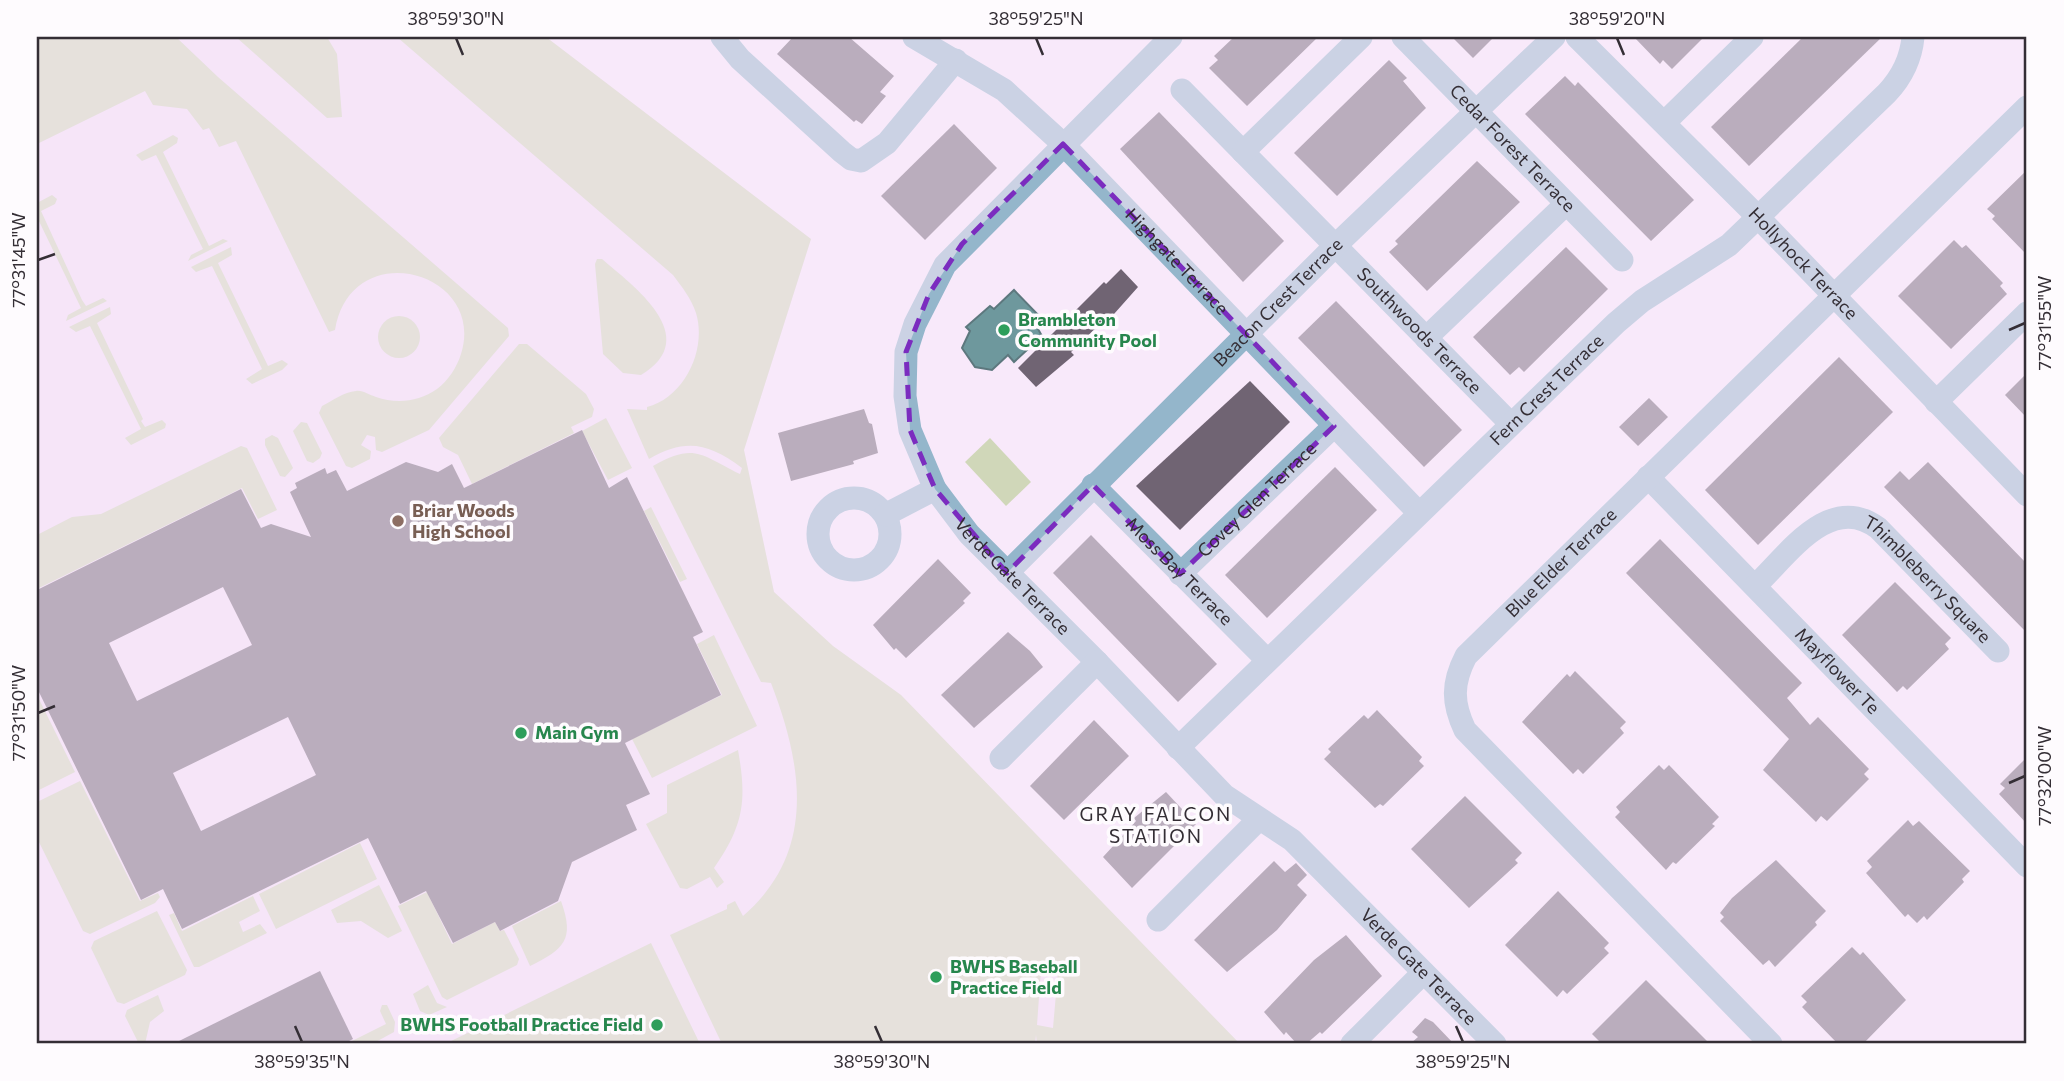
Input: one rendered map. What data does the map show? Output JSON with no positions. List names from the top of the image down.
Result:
{
  "streets": {
    "street": [
      "Cedar Forest Terrace",
      "Highgate Terrace",
      "Hollyhock Terrace",
      "Beacon Crest Terrace",
      "Southwoods Terrace",
      "Fern Crest Terrace",
      "Covey Glen Terrace",
      "Blue Elder Terrace",
      "Moss Bay Terrace",
      "Verde Gate Terrace",
      "Thimbleberry Square",
      "Mayflower Te"
    ]
  },
  "crossings": [
    ["Cedar Forest Terrace", "Beacon Crest Terrace"],
    ["Highgate Terrace", "Beacon Crest Terrace"],
    ["Highgate Terrace", "Fern Crest Terrace"],
    ["Highgate Terrace", "Covey Glen Terrace"],
    ["Highgate Terrace", "Verde Gate Terrace"],
    ["Hollyhock Terrace", "Fern Crest Terrace"],
    ["Hollyhock Terrace", "Blue Elder Terrace"],
    ["Beacon Crest Terrace", "Southwoods Terrace"],
    ["Beacon Crest Terrace", "Moss Bay Terrace"],
    ["Beacon Crest Terrace", "Verde Gate Terrace"],
    ["Southwoods Terrace", "Fern Crest Terrace"],
    ["Fern Crest Terrace", "Moss Bay Terrace"],
    ["Fern Crest Terrace", "Verde Gate Terrace"],
    ["Covey Glen Terrace", "Moss Bay Terrace"],
    ["Blue Elder Terrace", "Mayflower Te"],
    ["Thimbleberry Square", "Mayflower Te"]
  ],
  "districts": ["GRAY FALCON STATION"],
  "places": [
    "Brambleton Community Pool",
    "Briar Woods High School",
    "Main Gym",
    "BWHS Baseball Practice Field",
    "BWHS Football Practice Field"
  ],
  "coordinates": [
    "38°59'30\"N",
    "38°59'25\"N",
    "38°59'20\"N",
    "77°31'45\"W",
    "77°31'55\"W",
    "77°31'50\"W",
    "77°32'00\"W",
    "38°59'35\"N"
  ]
}
